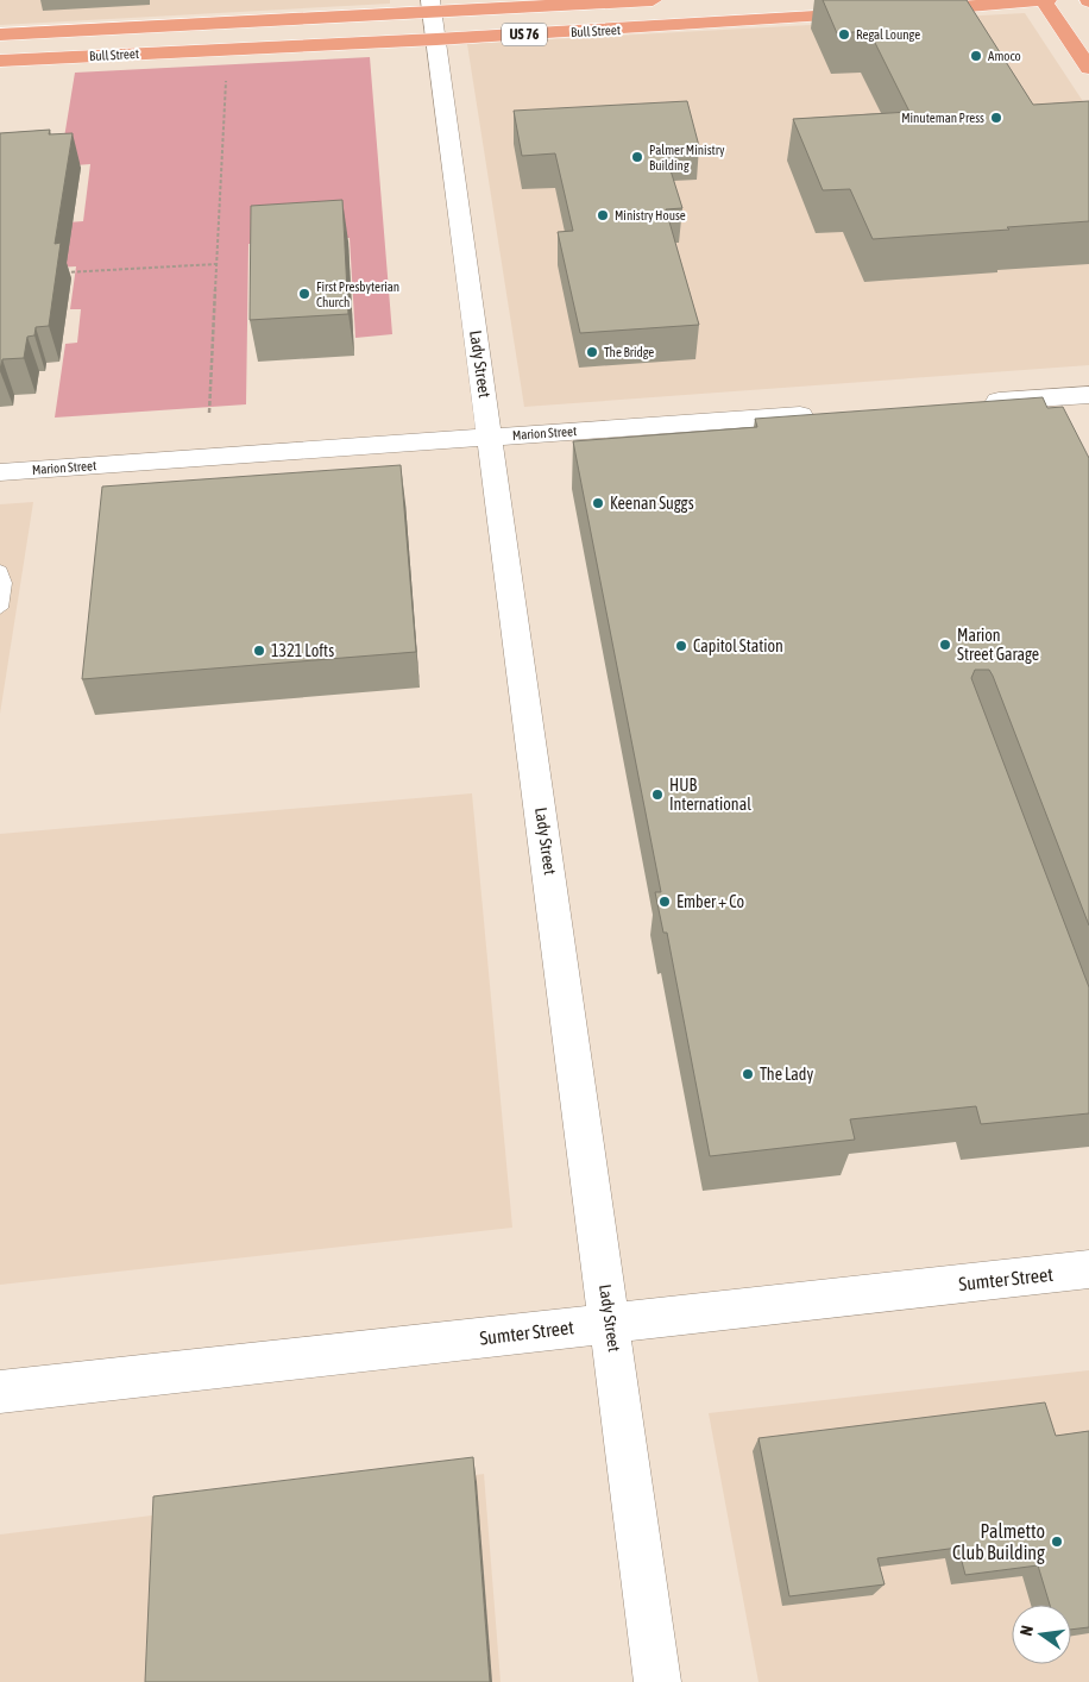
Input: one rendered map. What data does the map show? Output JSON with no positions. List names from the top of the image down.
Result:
{
  "streets": {
    "main road": ["Bull Street", "US 76"],
    "street": ["Lady Street", "Marion Street", "Sumter Street"]
  },
  "crossings": [
    ["Bull Street", "Lady Street"],
    ["Lady Street", "Marion Street"],
    ["Lady Street", "Sumter Street"]
  ],
  "places": [
    "Regal Lounge",
    "Amoco",
    "Minuteman Press",
    "Palmer Ministry Building",
    "Ministry House",
    "First Presbyterian Church",
    "The Bridge",
    "Keenan Suggs",
    "Marion Street Garage",
    "Capitol Station",
    "1321 Lofts",
    "HUB International",
    "Ember + Co",
    "The Lady",
    "Palmetto Club Building"
  ],
  "north": "left"
}
